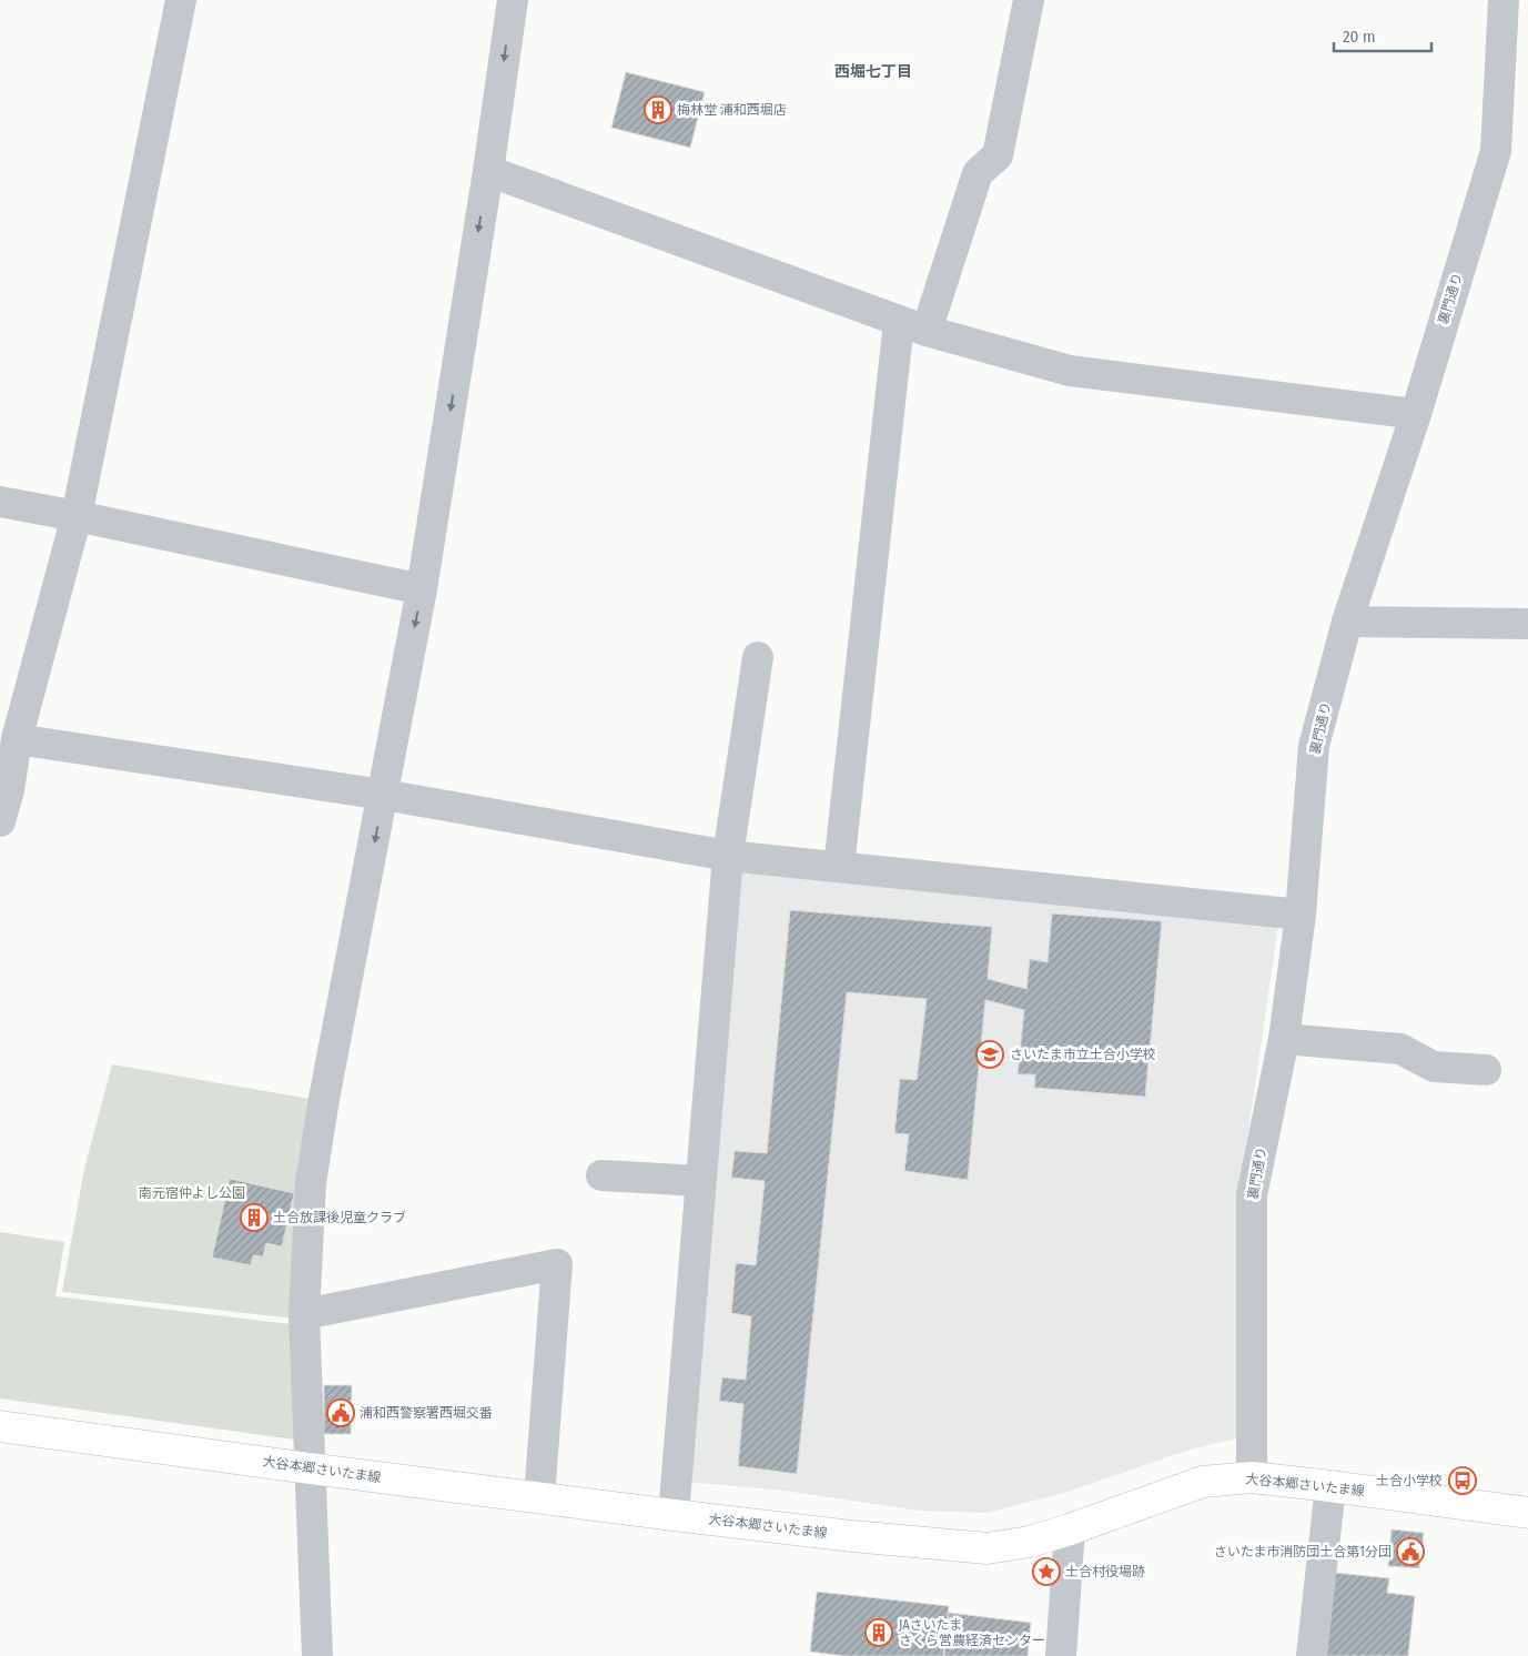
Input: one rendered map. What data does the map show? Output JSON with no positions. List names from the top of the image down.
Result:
{
  "streets": {
    "main road": ["大谷本郷さいたま線"],
    "street": ["裏門通り"]
  },
  "crossings": [
    ["裏門通り", "大谷本郷さいたま線"]
  ],
  "districts": ["西堀七丁目"],
  "parks": ["南元宿仲よし公園"],
  "places": {
    "building": ["梅林堂 浦和西堀店", "土合放課後児童クラブ", "JAさいたま さくら営農経済センター"],
    "school or university": ["さいたま市立土合小学校"],
    "public building": ["浦和西警察署西堀交番", "さいたま市消防団土合第1分団"],
    "bus stop": ["土合小学校"],
    "place": ["土合村役場跡"]
  },
  "scale_bar": "20 m"
}
